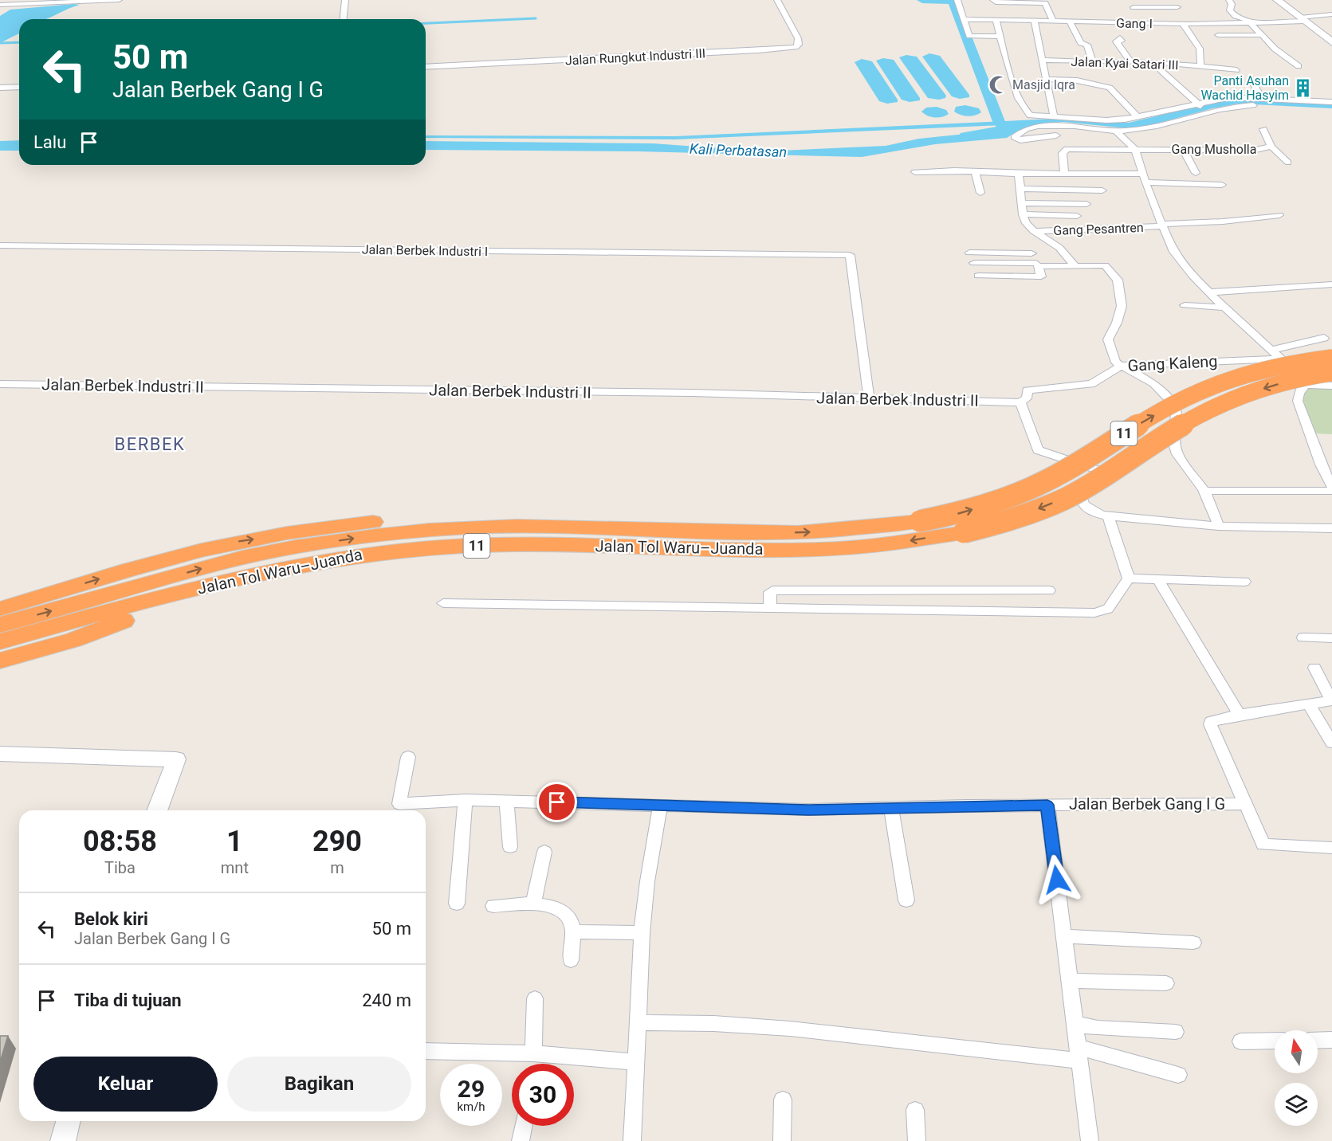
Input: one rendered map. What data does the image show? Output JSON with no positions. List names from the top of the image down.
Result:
{
  "streets": {
    "highway": ["11", "Jalan Tol Waru–Juanda"],
    "street": [
      "Gang I",
      "Jalan Rungkut Industri III",
      "Jalan Kyai Satari III",
      "Gang Musholla",
      "Gang Pesantren",
      "Jalan Berbek Industri I",
      "Gang Kaleng",
      "Jalan Berbek Industri II",
      "Jalan Berbek Gang I G"
    ]
  },
  "crossings": [
    ["Jalan Berbek Industri I", "Jalan Berbek Industri II"],
    ["Gang Kaleng", "Jalan Berbek Industri II"]
  ],
  "districts": ["BERBEK"],
  "water": ["Kali Perbatasan"],
  "places": {
    "mosque": ["Masjid Iqra"],
    "building": ["Panti Asuhan Wachid Hasyim"]
  },
  "north": "top",
  "page": {
    "turn": ["50 m", "Jalan Berbek Gang I G"],
    "then": "Lalu",
    "eta": [
      "08:58",
      "Tiba",
      "1",
      "mnt",
      "290",
      "m"
    ],
    "list": [
      {
        "name": "Belok kiri",
        "note": "Jalan Berbek Gang I G",
        "value": "50 m"
      },
      {
        "name": "Tiba di tujuan",
        "value": "240 m"
      }
    ],
    "buttons": ["Keluar", "Bagikan"],
    "speed": "29 km/h",
    "limit": "30"
  }
}
